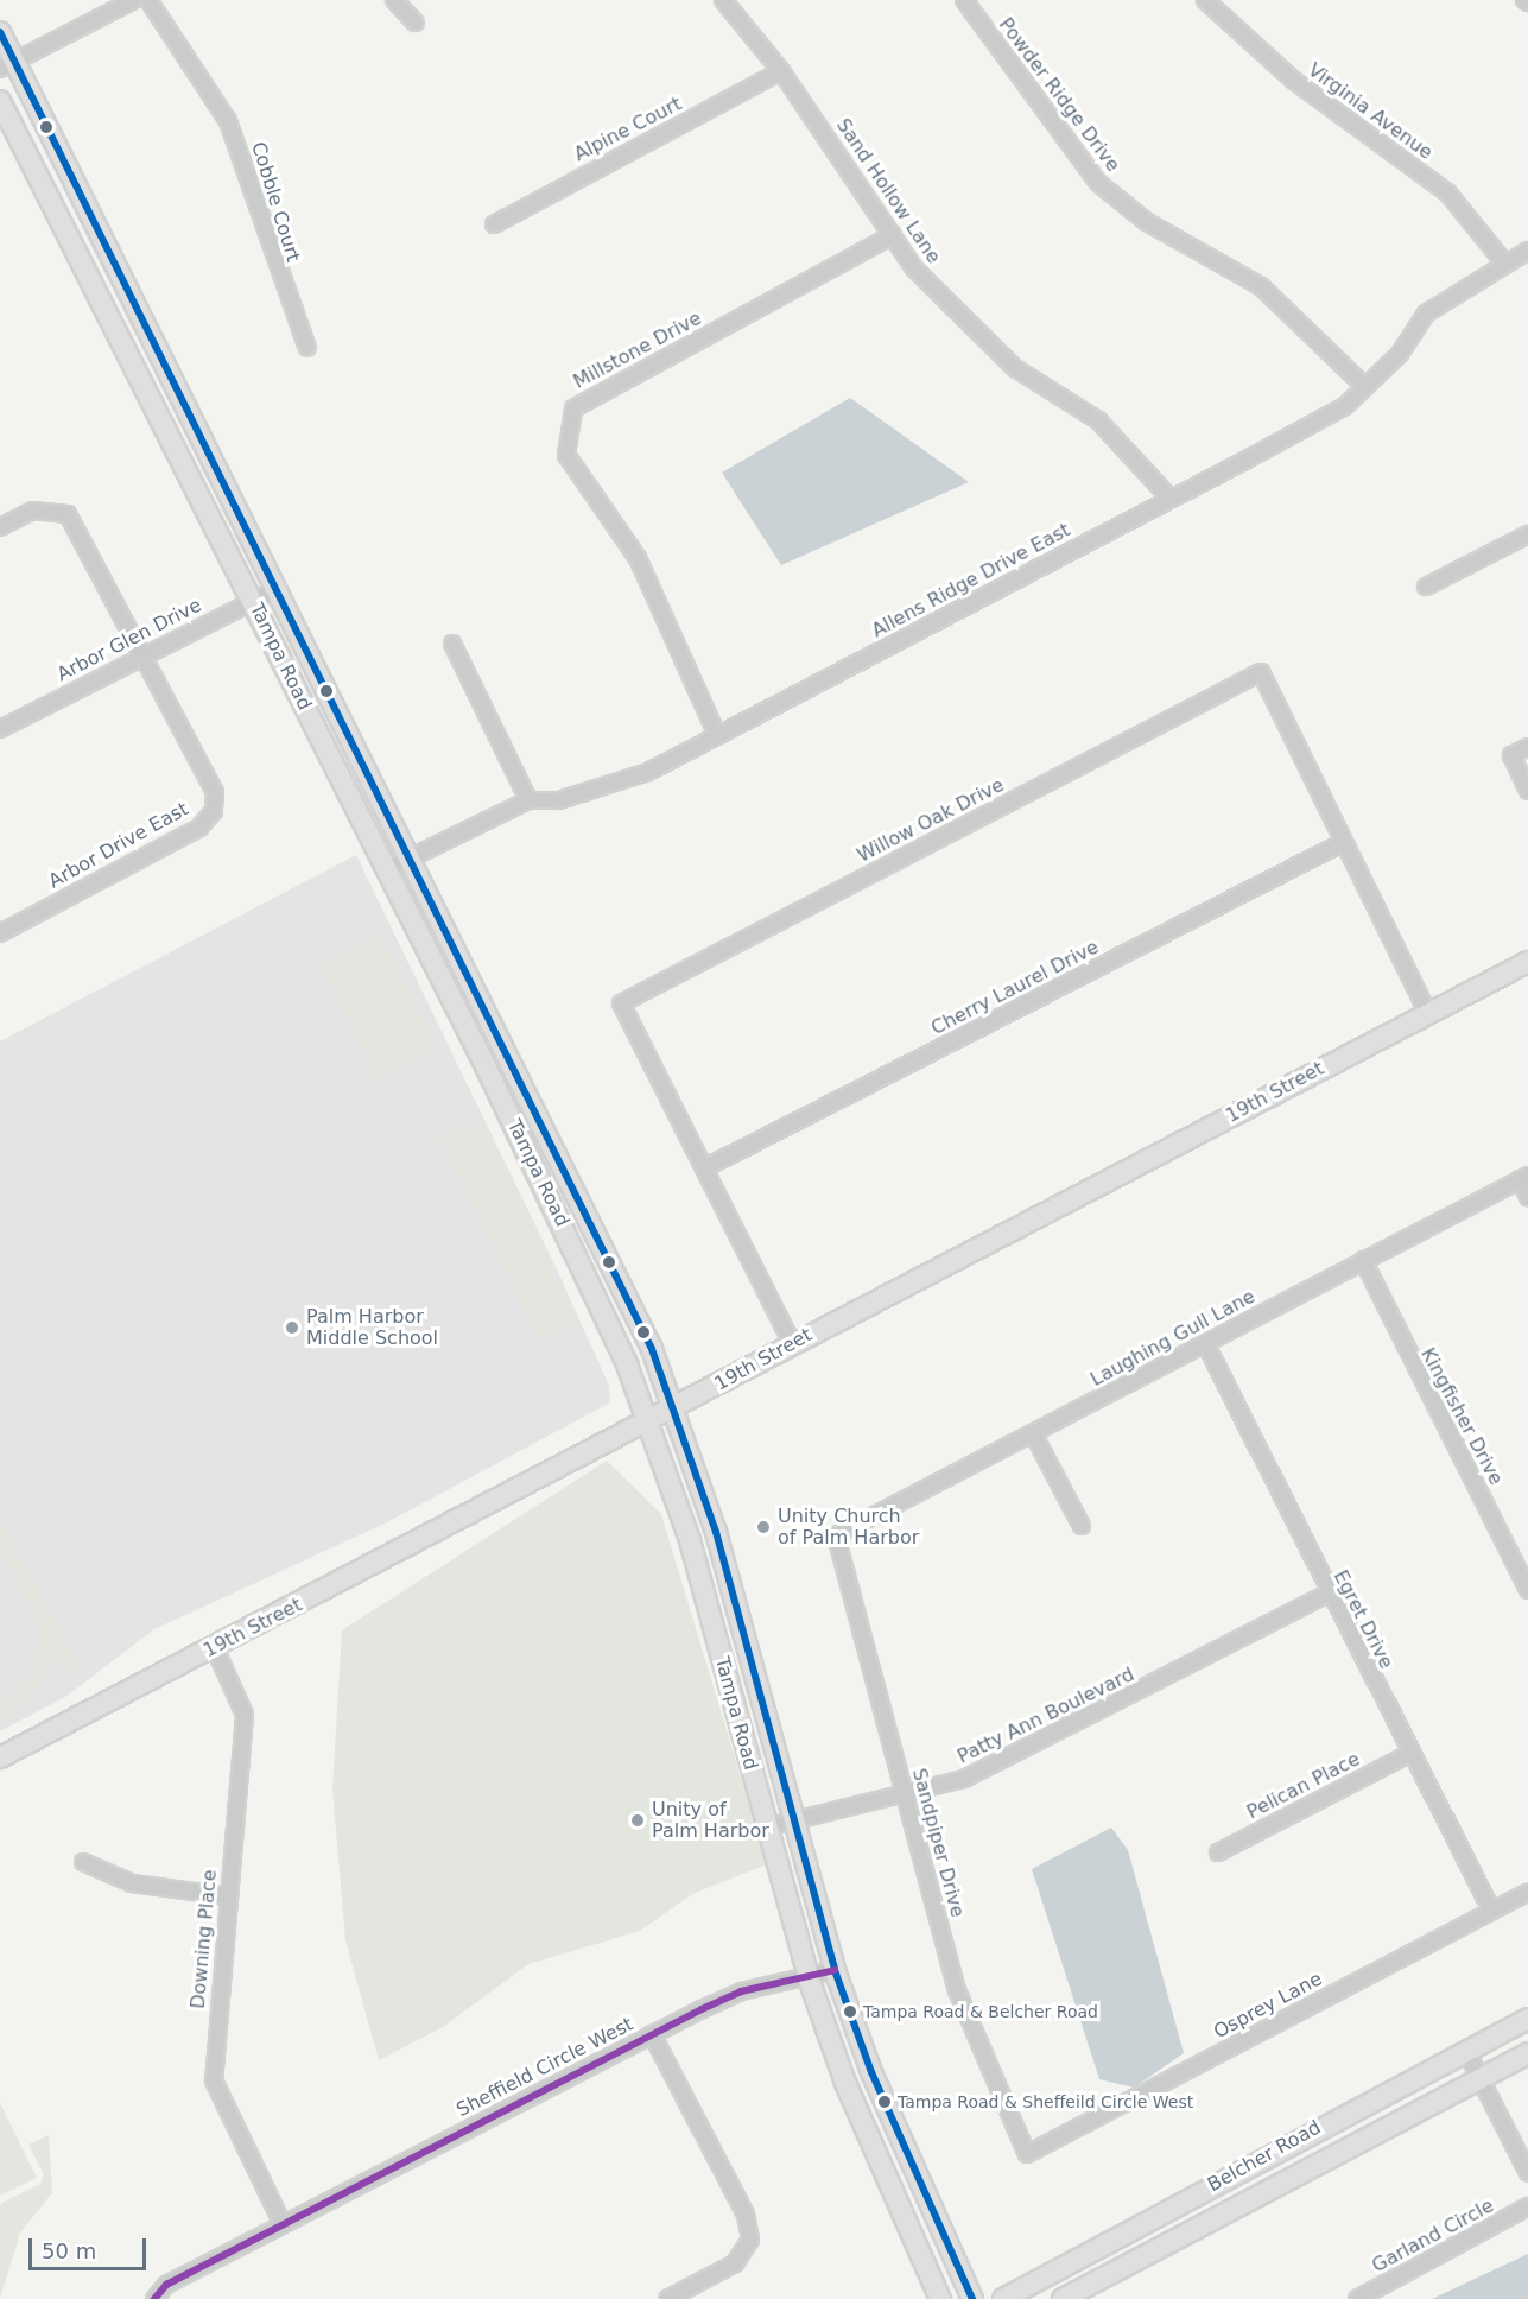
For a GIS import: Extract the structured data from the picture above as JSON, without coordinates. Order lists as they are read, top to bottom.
{
  "streets": {
    "main road": ["Tampa Road", "19th Street", "Belcher Road"],
    "street": [
      "Powder Ridge Drive",
      "Virginia Avenue",
      "Alpine Court",
      "Sand Hollow Lane",
      "Cobble Court",
      "Millstone Drive",
      "Allens Ridge Drive East",
      "Arbor Glen Drive",
      "Willow Oak Drive",
      "Arbor Drive East",
      "Cherry Laurel Drive",
      "Laughing Gull Lane",
      "Kingfisher Drive",
      "Egret Drive",
      "Patty Ann Boulevard",
      "Pelican Place",
      "Sandpiper Drive",
      "Downing Place",
      "Osprey Lane",
      "Sheffield Circle West",
      "Garland Circle"
    ]
  },
  "crossings": [
    ["Powder Ridge Drive", "Allens Ridge Drive East"],
    ["Virginia Avenue", "Allens Ridge Drive East"],
    ["Alpine Court", "Sand Hollow Lane"],
    ["Sand Hollow Lane", "Millstone Drive"],
    ["Sand Hollow Lane", "Allens Ridge Drive East"],
    ["Millstone Drive", "Allens Ridge Drive East"],
    ["Allens Ridge Drive East", "Tampa Road"],
    ["Arbor Glen Drive", "Tampa Road"],
    ["Arbor Glen Drive", "Arbor Drive East"],
    ["Tampa Road", "19th Street"],
    ["Tampa Road", "Patty Ann Boulevard"],
    ["Tampa Road", "Sheffield Circle West"],
    ["Willow Oak Drive", "Cherry Laurel Drive"],
    ["Willow Oak Drive", "19th Street"],
    ["19th Street", "Downing Place"],
    ["Laughing Gull Lane", "Kingfisher Drive"],
    ["Laughing Gull Lane", "Egret Drive"],
    ["Laughing Gull Lane", "Sandpiper Drive"],
    ["Egret Drive", "Patty Ann Boulevard"],
    ["Egret Drive", "Pelican Place"],
    ["Egret Drive", "Osprey Lane"],
    ["Patty Ann Boulevard", "Sandpiper Drive"],
    ["Sandpiper Drive", "Osprey Lane"],
    ["Downing Place", "Sheffield Circle West"]
  ],
  "places": [
    "Palm Harbor Middle School",
    "Unity Church of Palm Harbor",
    "Unity of Palm Harbor",
    "Tampa Road & Belcher Road",
    "Tampa Road & Sheffeild Circle West"
  ],
  "scale_bar": "50 m"
}
